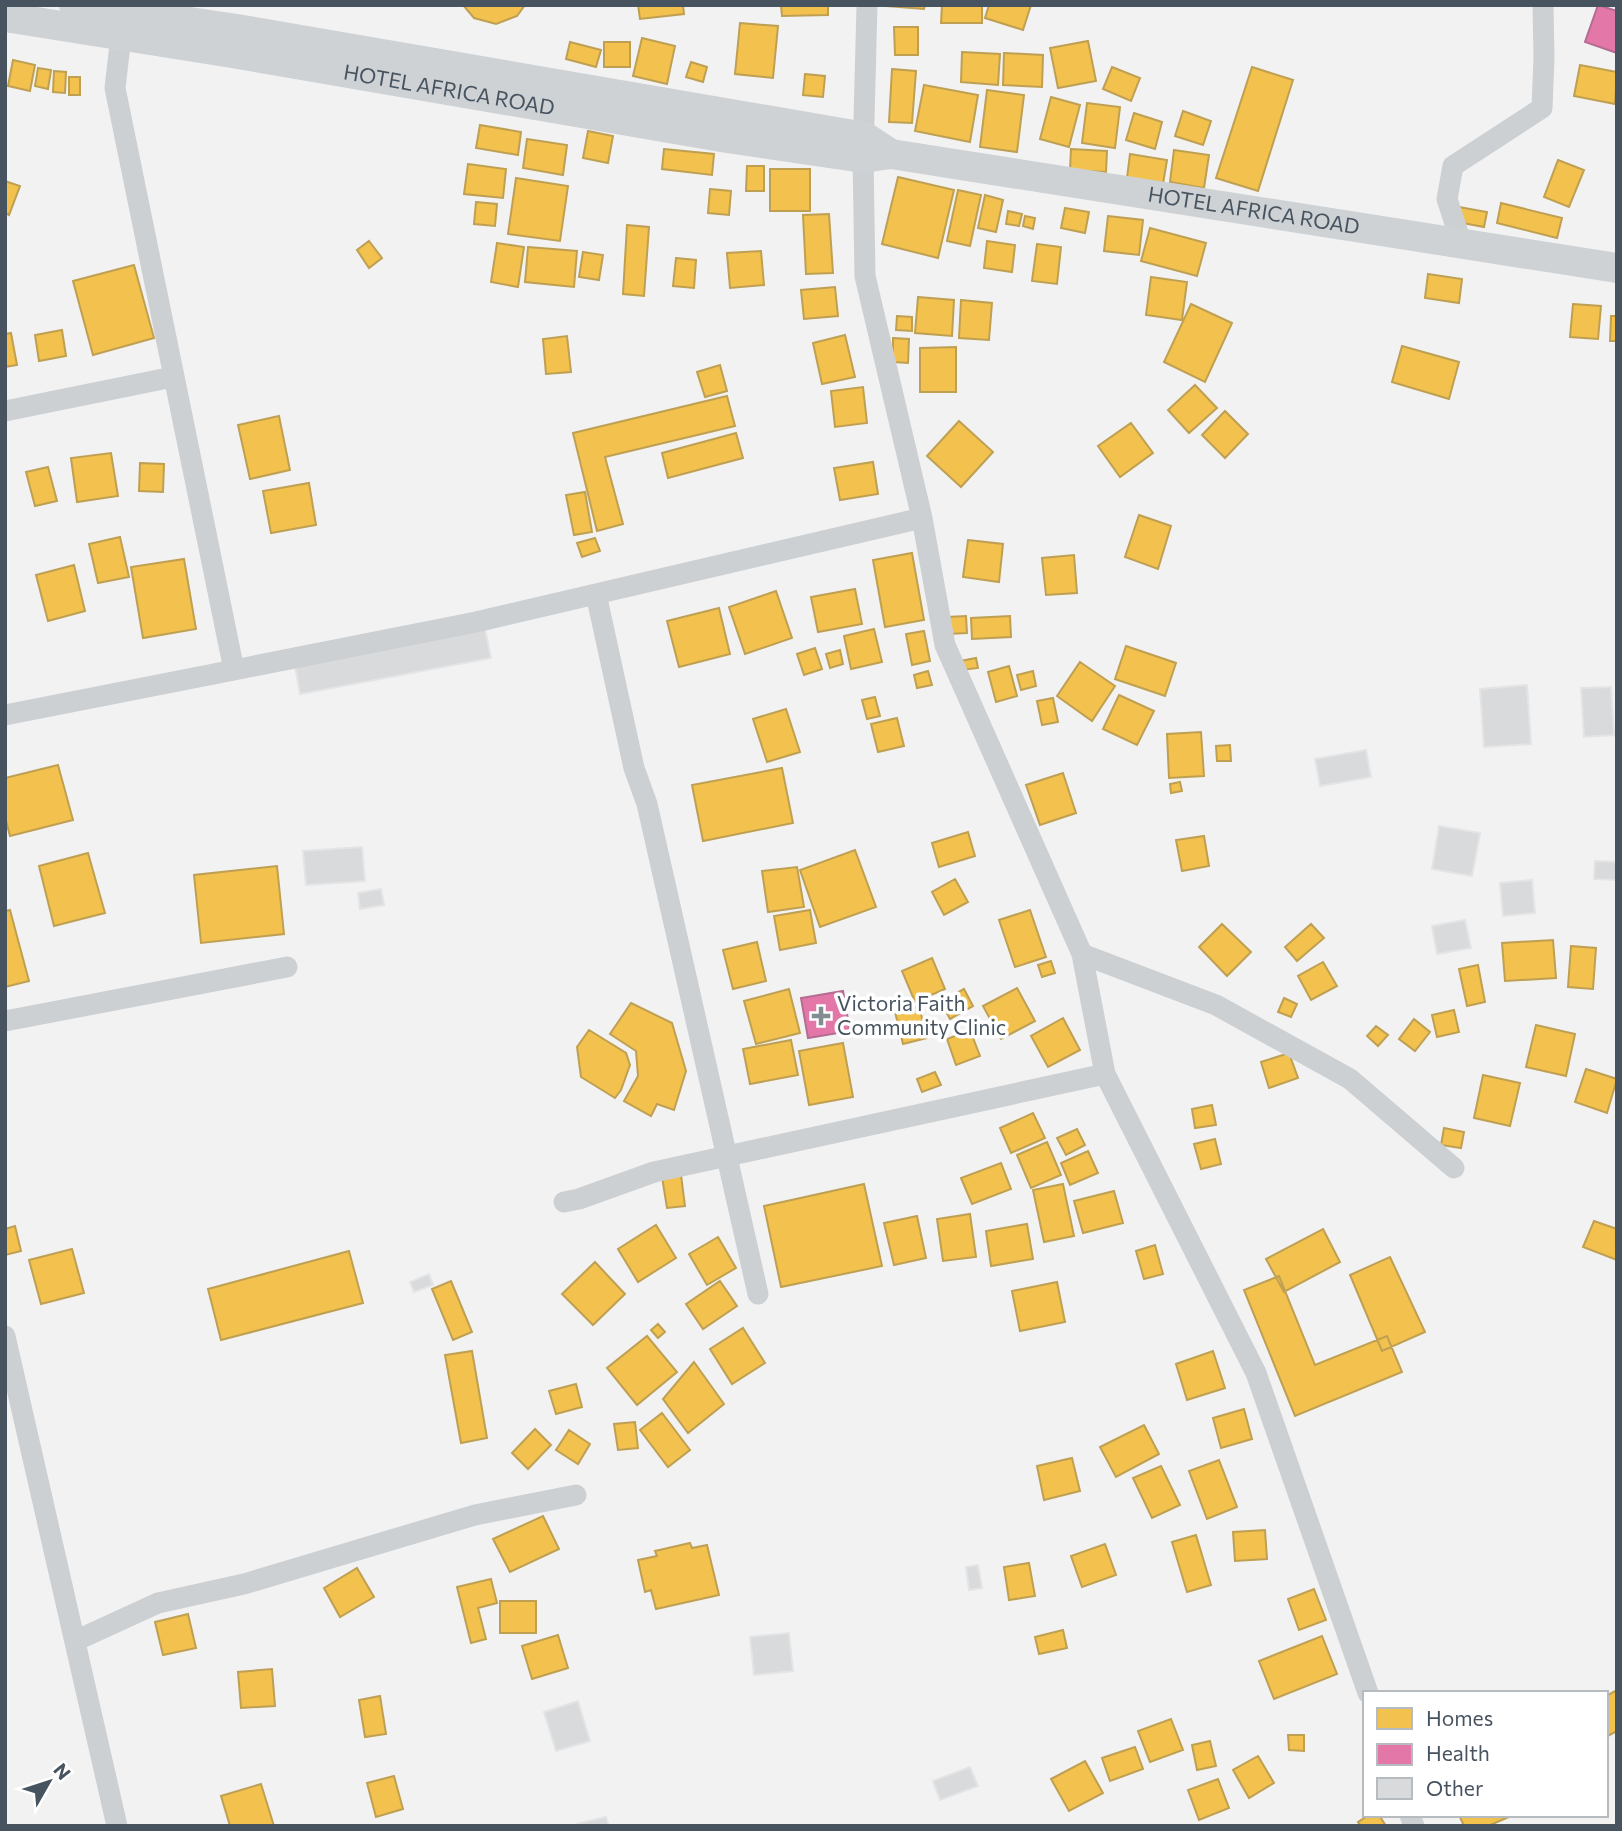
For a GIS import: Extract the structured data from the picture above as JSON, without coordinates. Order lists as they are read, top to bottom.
{
  "streets": {
    "street": ["HOTEL AFRICA ROAD"]
  },
  "places": {
    "health": ["Victoria Faith Community Clinic"]
  },
  "legend": ["Homes", "Health", "Other"],
  "north": "top right"
}
